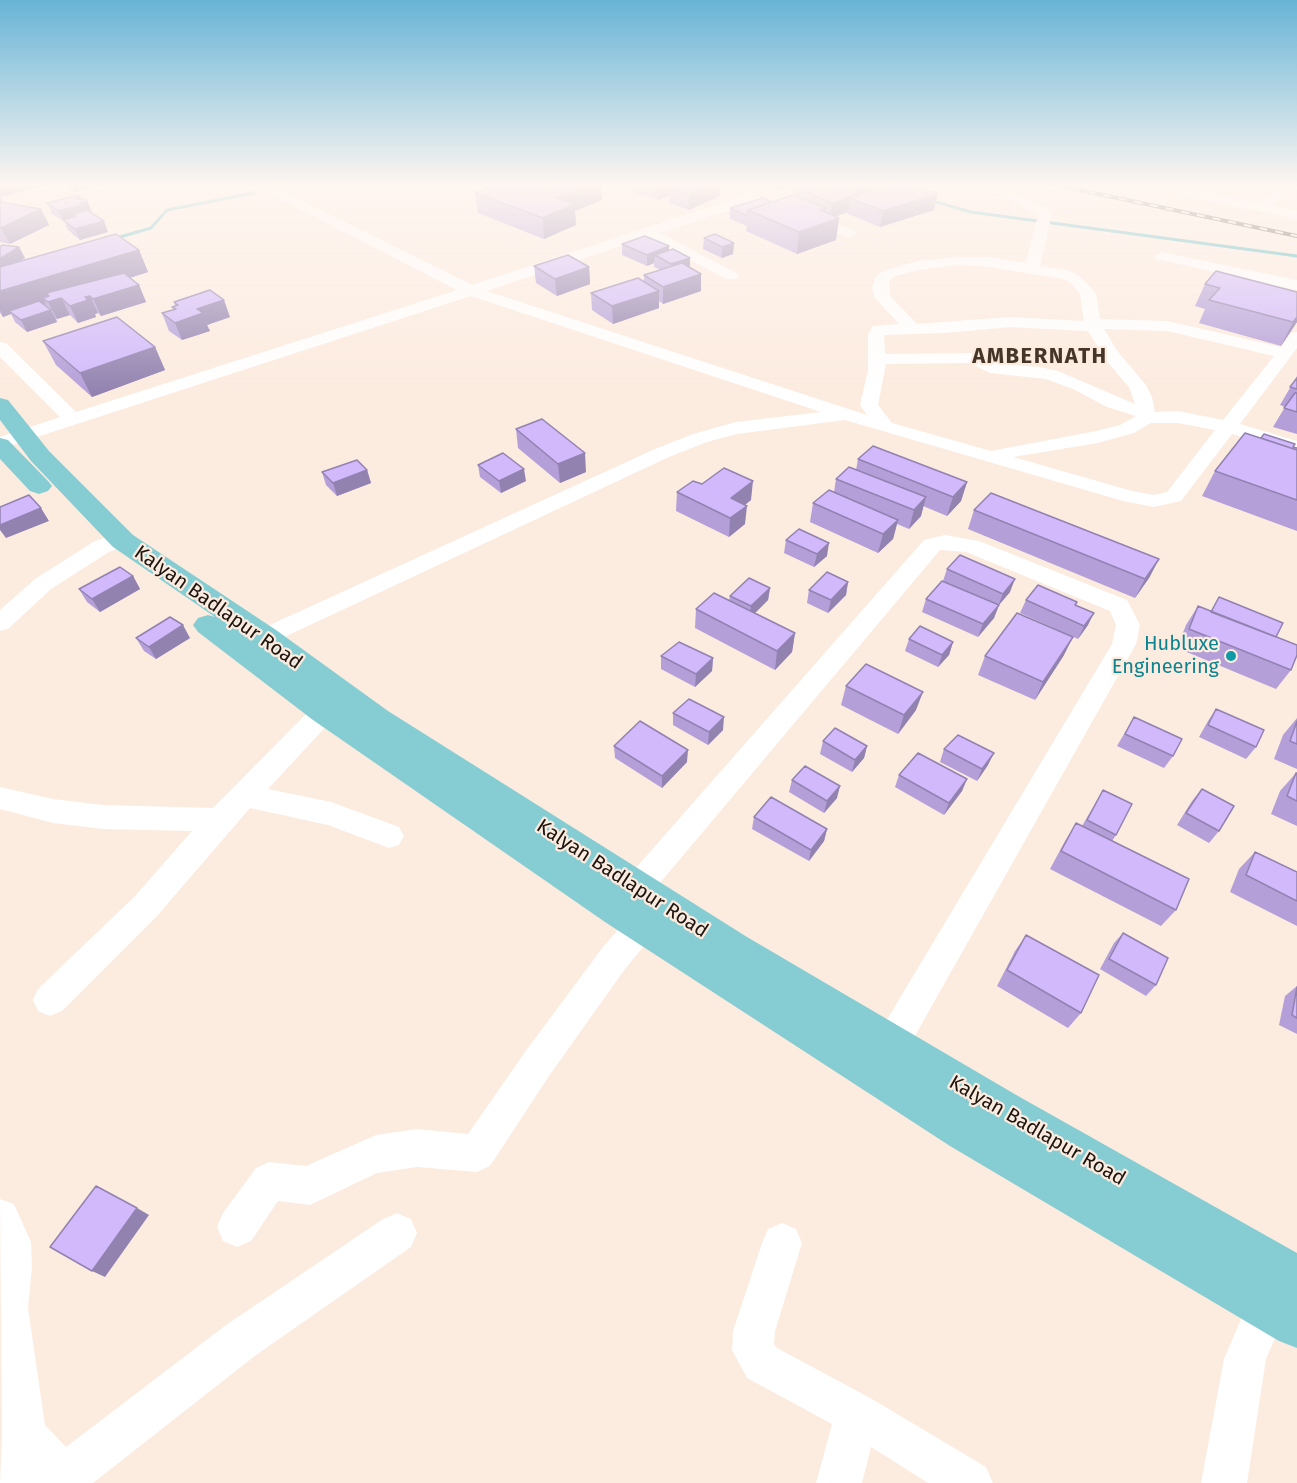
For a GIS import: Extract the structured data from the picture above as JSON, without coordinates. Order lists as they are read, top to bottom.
{
  "streets": {
    "main road": ["Kalyan Badlapur Road"]
  },
  "districts": ["AMBERNATH"],
  "places": ["Hubluxe Engineering"]
}
